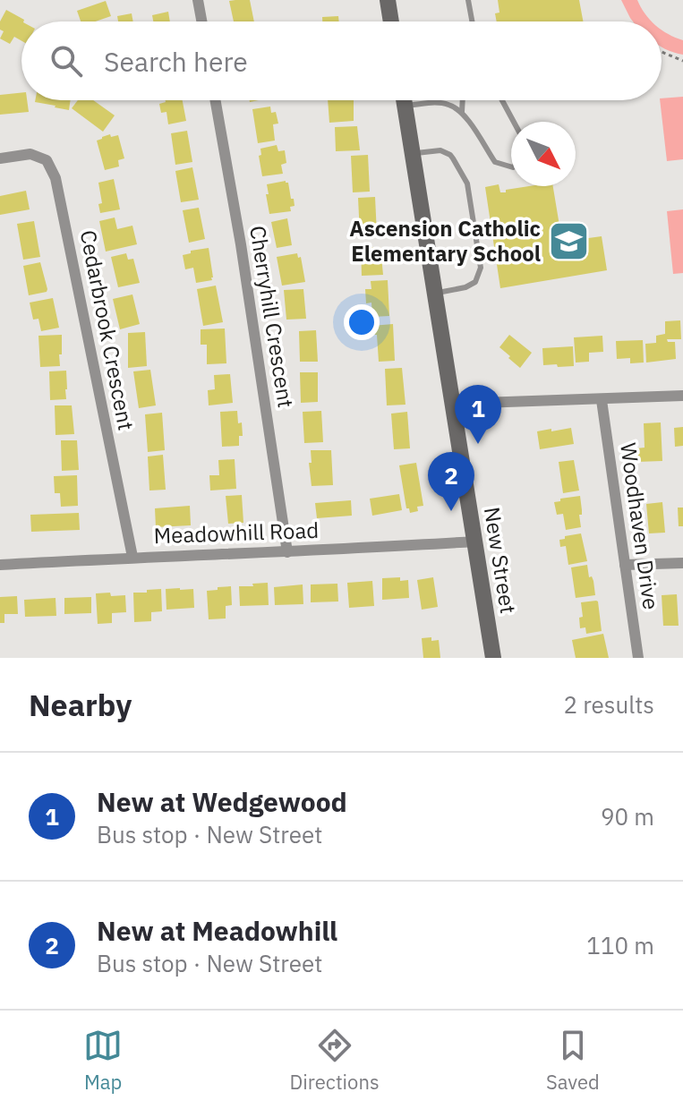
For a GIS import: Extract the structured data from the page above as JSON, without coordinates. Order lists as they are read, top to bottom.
{
  "streets": {
    "main road": ["New Street"],
    "street": [
      "Cherryhill Crescent",
      "Cedarbrook Crescent",
      "Woodhaven Drive",
      "Meadowhill Road"
    ]
  },
  "crossings": [
    ["Cherryhill Crescent", "Meadowhill Road"],
    ["Cedarbrook Crescent", "Meadowhill Road"],
    ["Meadowhill Road", "New Street"]
  ],
  "places": {
    "school or university": ["Ascension Catholic Elementary School"]
  },
  "north": "bottom right",
  "page": {
    "search": "Search here",
    "pins": ["1", "2"],
    "heading": ["Nearby", "2 results"],
    "list": [
      {
        "mark": "1",
        "name": "New at Wedgewood",
        "note": "Bus stop · New Street",
        "value": "90 m"
      },
      {
        "mark": "2",
        "name": "New at Meadowhill",
        "note": "Bus stop · New Street",
        "value": "110 m"
      }
    ],
    "nav": ["Map", "Directions", "Saved"]
  }
}
